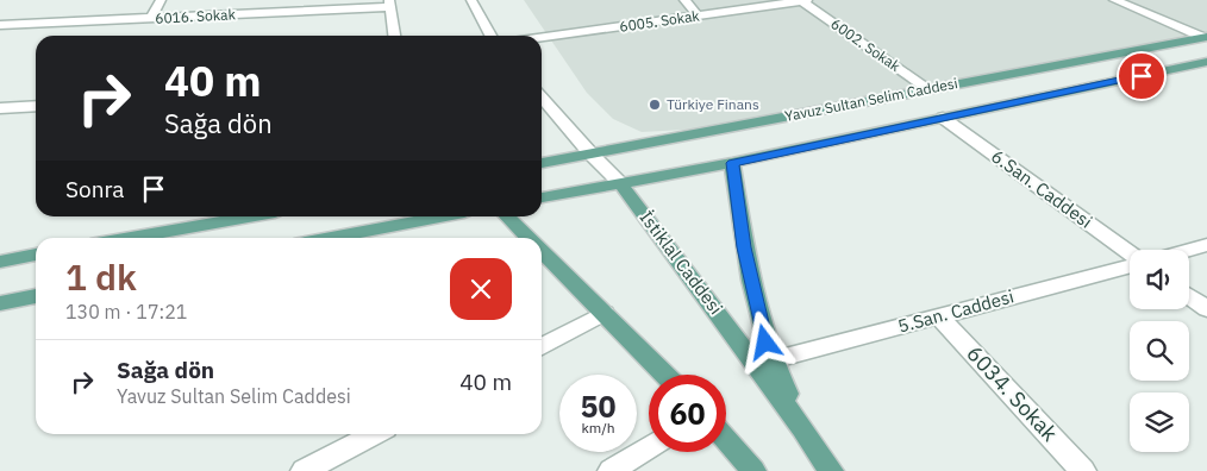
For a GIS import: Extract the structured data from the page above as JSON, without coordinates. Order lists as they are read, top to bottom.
{
  "streets": {
    "main road": ["Yavuz Sultan Selim Caddesi", "İstiklal Caddesi"],
    "street": [
      "6016. Sokak",
      "6005. Sokak",
      "6002. Sokak",
      "6.San. Caddesi",
      "5.San. Caddesi",
      "6034. Sokak"
    ]
  },
  "crossings": [
    ["6005. Sokak", "6002. Sokak"],
    ["6002. Sokak", "Yavuz Sultan Selim Caddesi"],
    ["Yavuz Sultan Selim Caddesi", "6.San. Caddesi"],
    ["Yavuz Sultan Selim Caddesi", "İstiklal Caddesi"],
    ["İstiklal Caddesi", "5.San. Caddesi"],
    ["5.San. Caddesi", "6034. Sokak"]
  ],
  "places": ["Türkiye Finans"],
  "page": {
    "turn": ["40 m", "Sağa dön"],
    "then": "Sonra",
    "heading": ["1 dk", "130 m · 17:21"],
    "list": [
      {
        "name": "Sağa dön",
        "note": "Yavuz Sultan Selim Caddesi",
        "value": "40 m"
      }
    ],
    "speed": "50 km/h",
    "limit": "60"
  }
}
